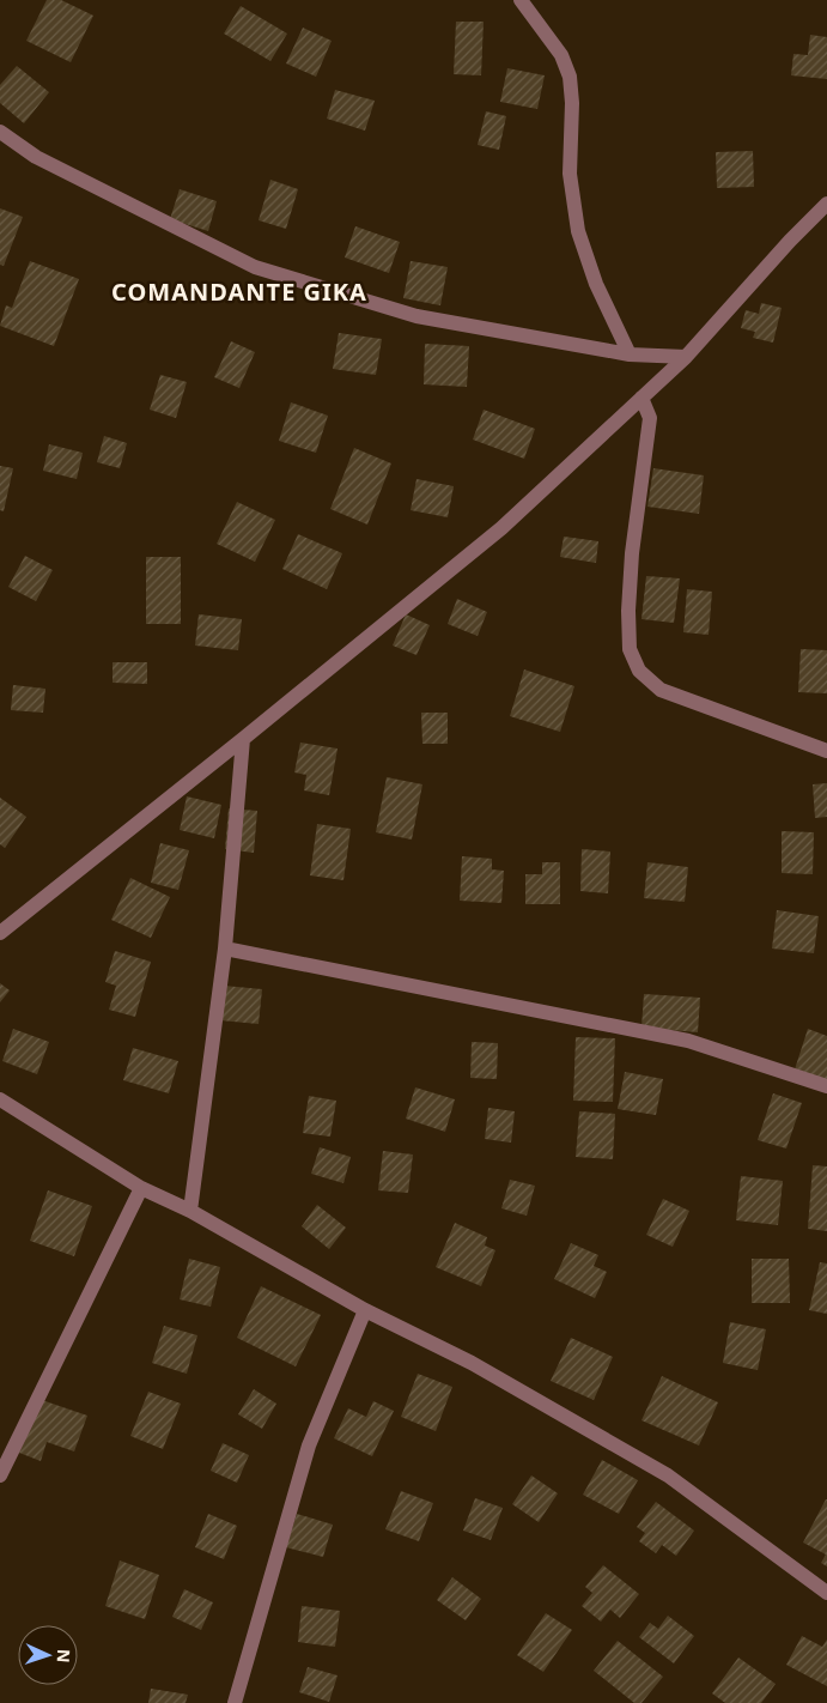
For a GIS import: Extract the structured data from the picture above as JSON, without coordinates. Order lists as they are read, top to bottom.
{
  "districts": ["COMANDANTE GIKA"],
  "north": "right"
}
